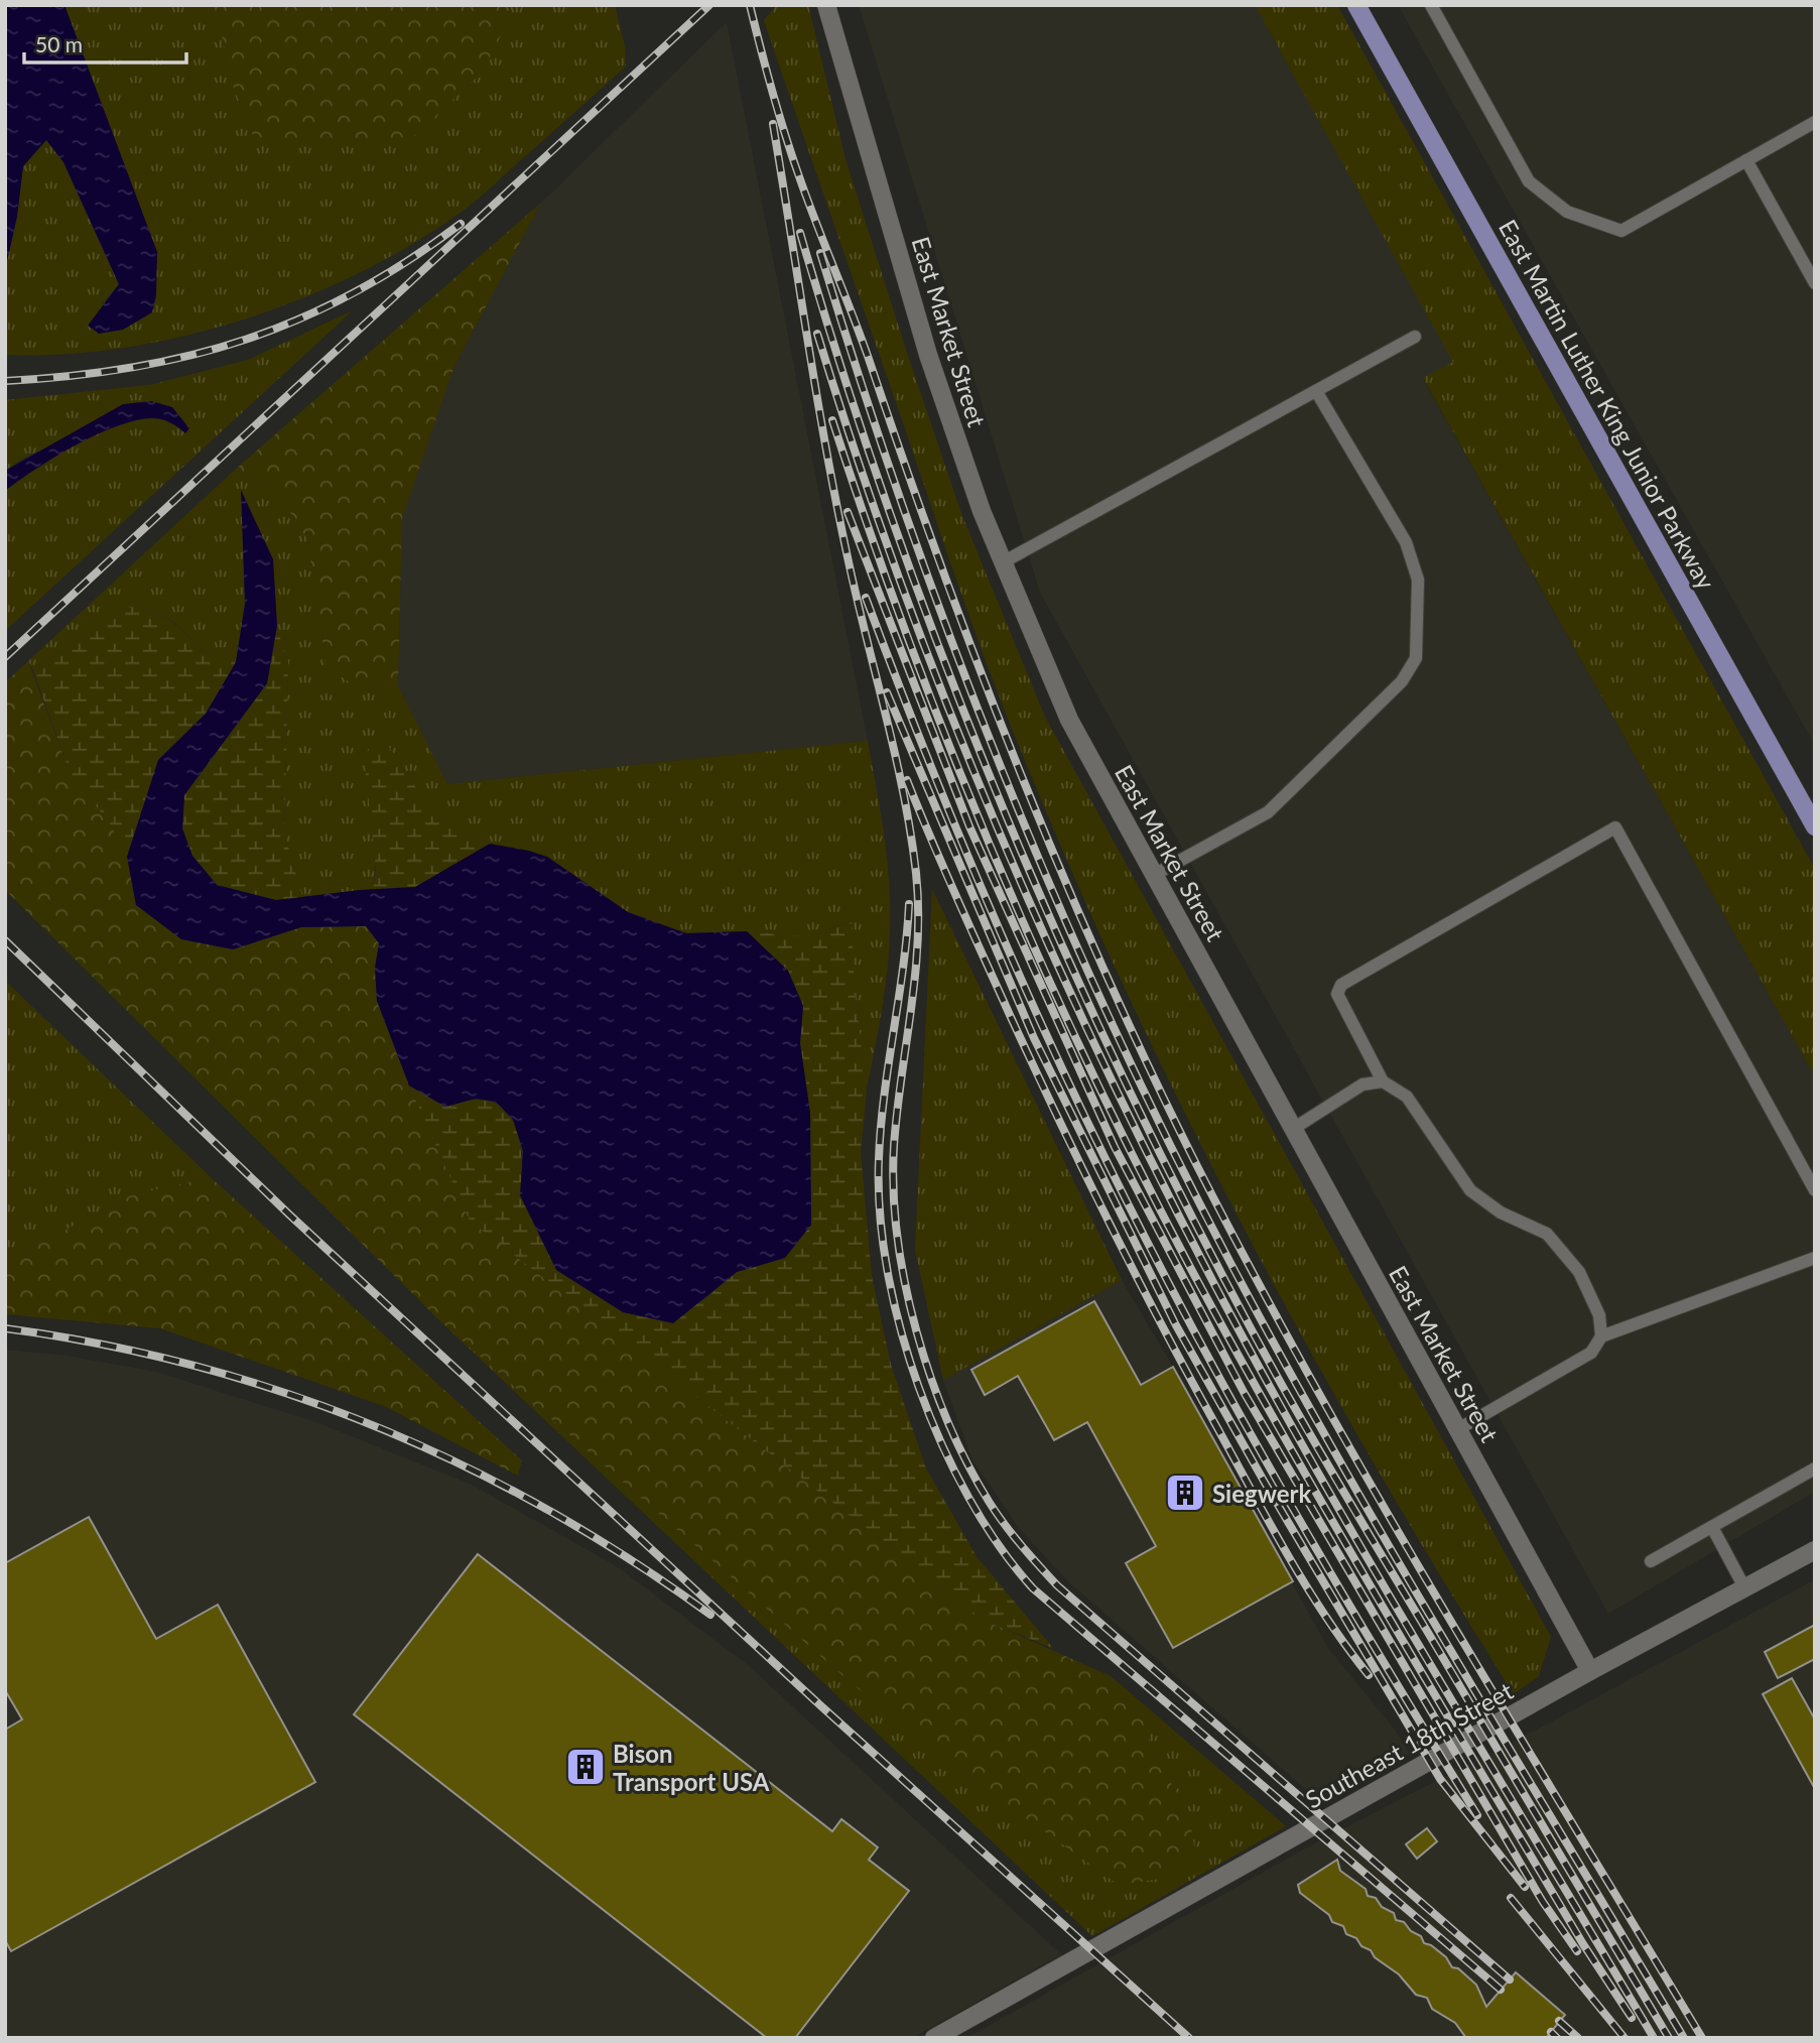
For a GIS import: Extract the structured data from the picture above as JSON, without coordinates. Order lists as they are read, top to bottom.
{
  "streets": {
    "main road": ["East Martin Luther King Junior Parkway"],
    "street": ["East Market Street", "Southeast 18th Street"]
  },
  "crossings": [
    ["East Market Street", "Southeast 18th Street"]
  ],
  "places": {
    "building": ["Siegwerk", "Bison Transport USA"]
  },
  "scale_bar": "50 m"
}
